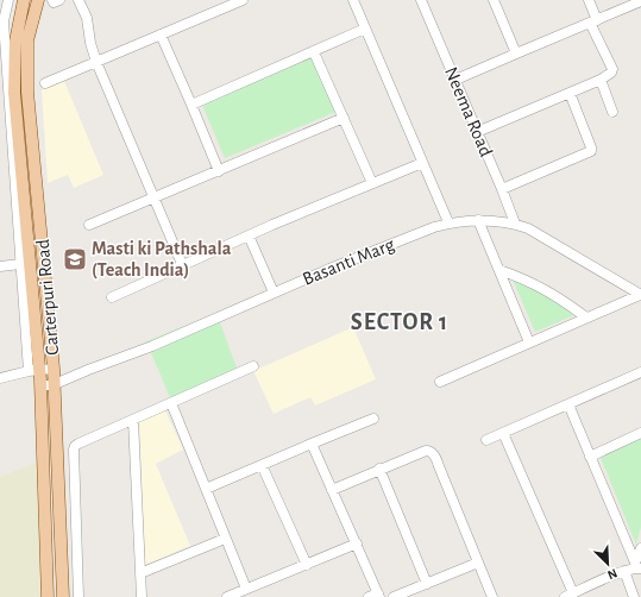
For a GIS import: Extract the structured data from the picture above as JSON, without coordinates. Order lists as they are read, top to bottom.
{
  "streets": {
    "main road": ["Carterpuri Road"],
    "street": ["Neema Road", "Basanti Marg"]
  },
  "crossings": [
    ["Neema Road", "Basanti Marg"],
    ["Basanti Marg", "Carterpuri Road"]
  ],
  "districts": ["SECTOR 1"],
  "places": {
    "school or university": ["Masti ki Pathshala (Teach India)"]
  },
  "north": "bottom right"
}
